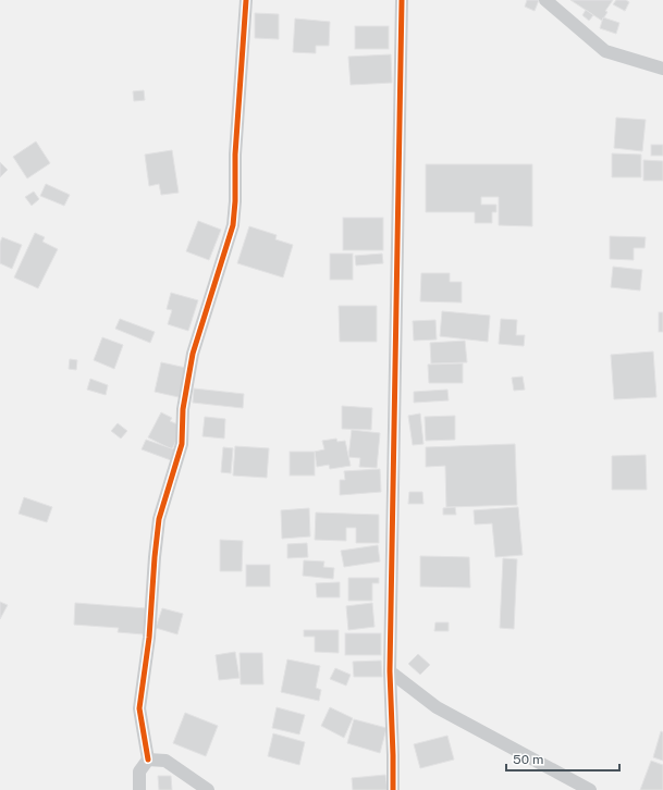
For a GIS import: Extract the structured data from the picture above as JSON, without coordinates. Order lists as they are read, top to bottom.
{
  "scale_bar": "50 m"
}
